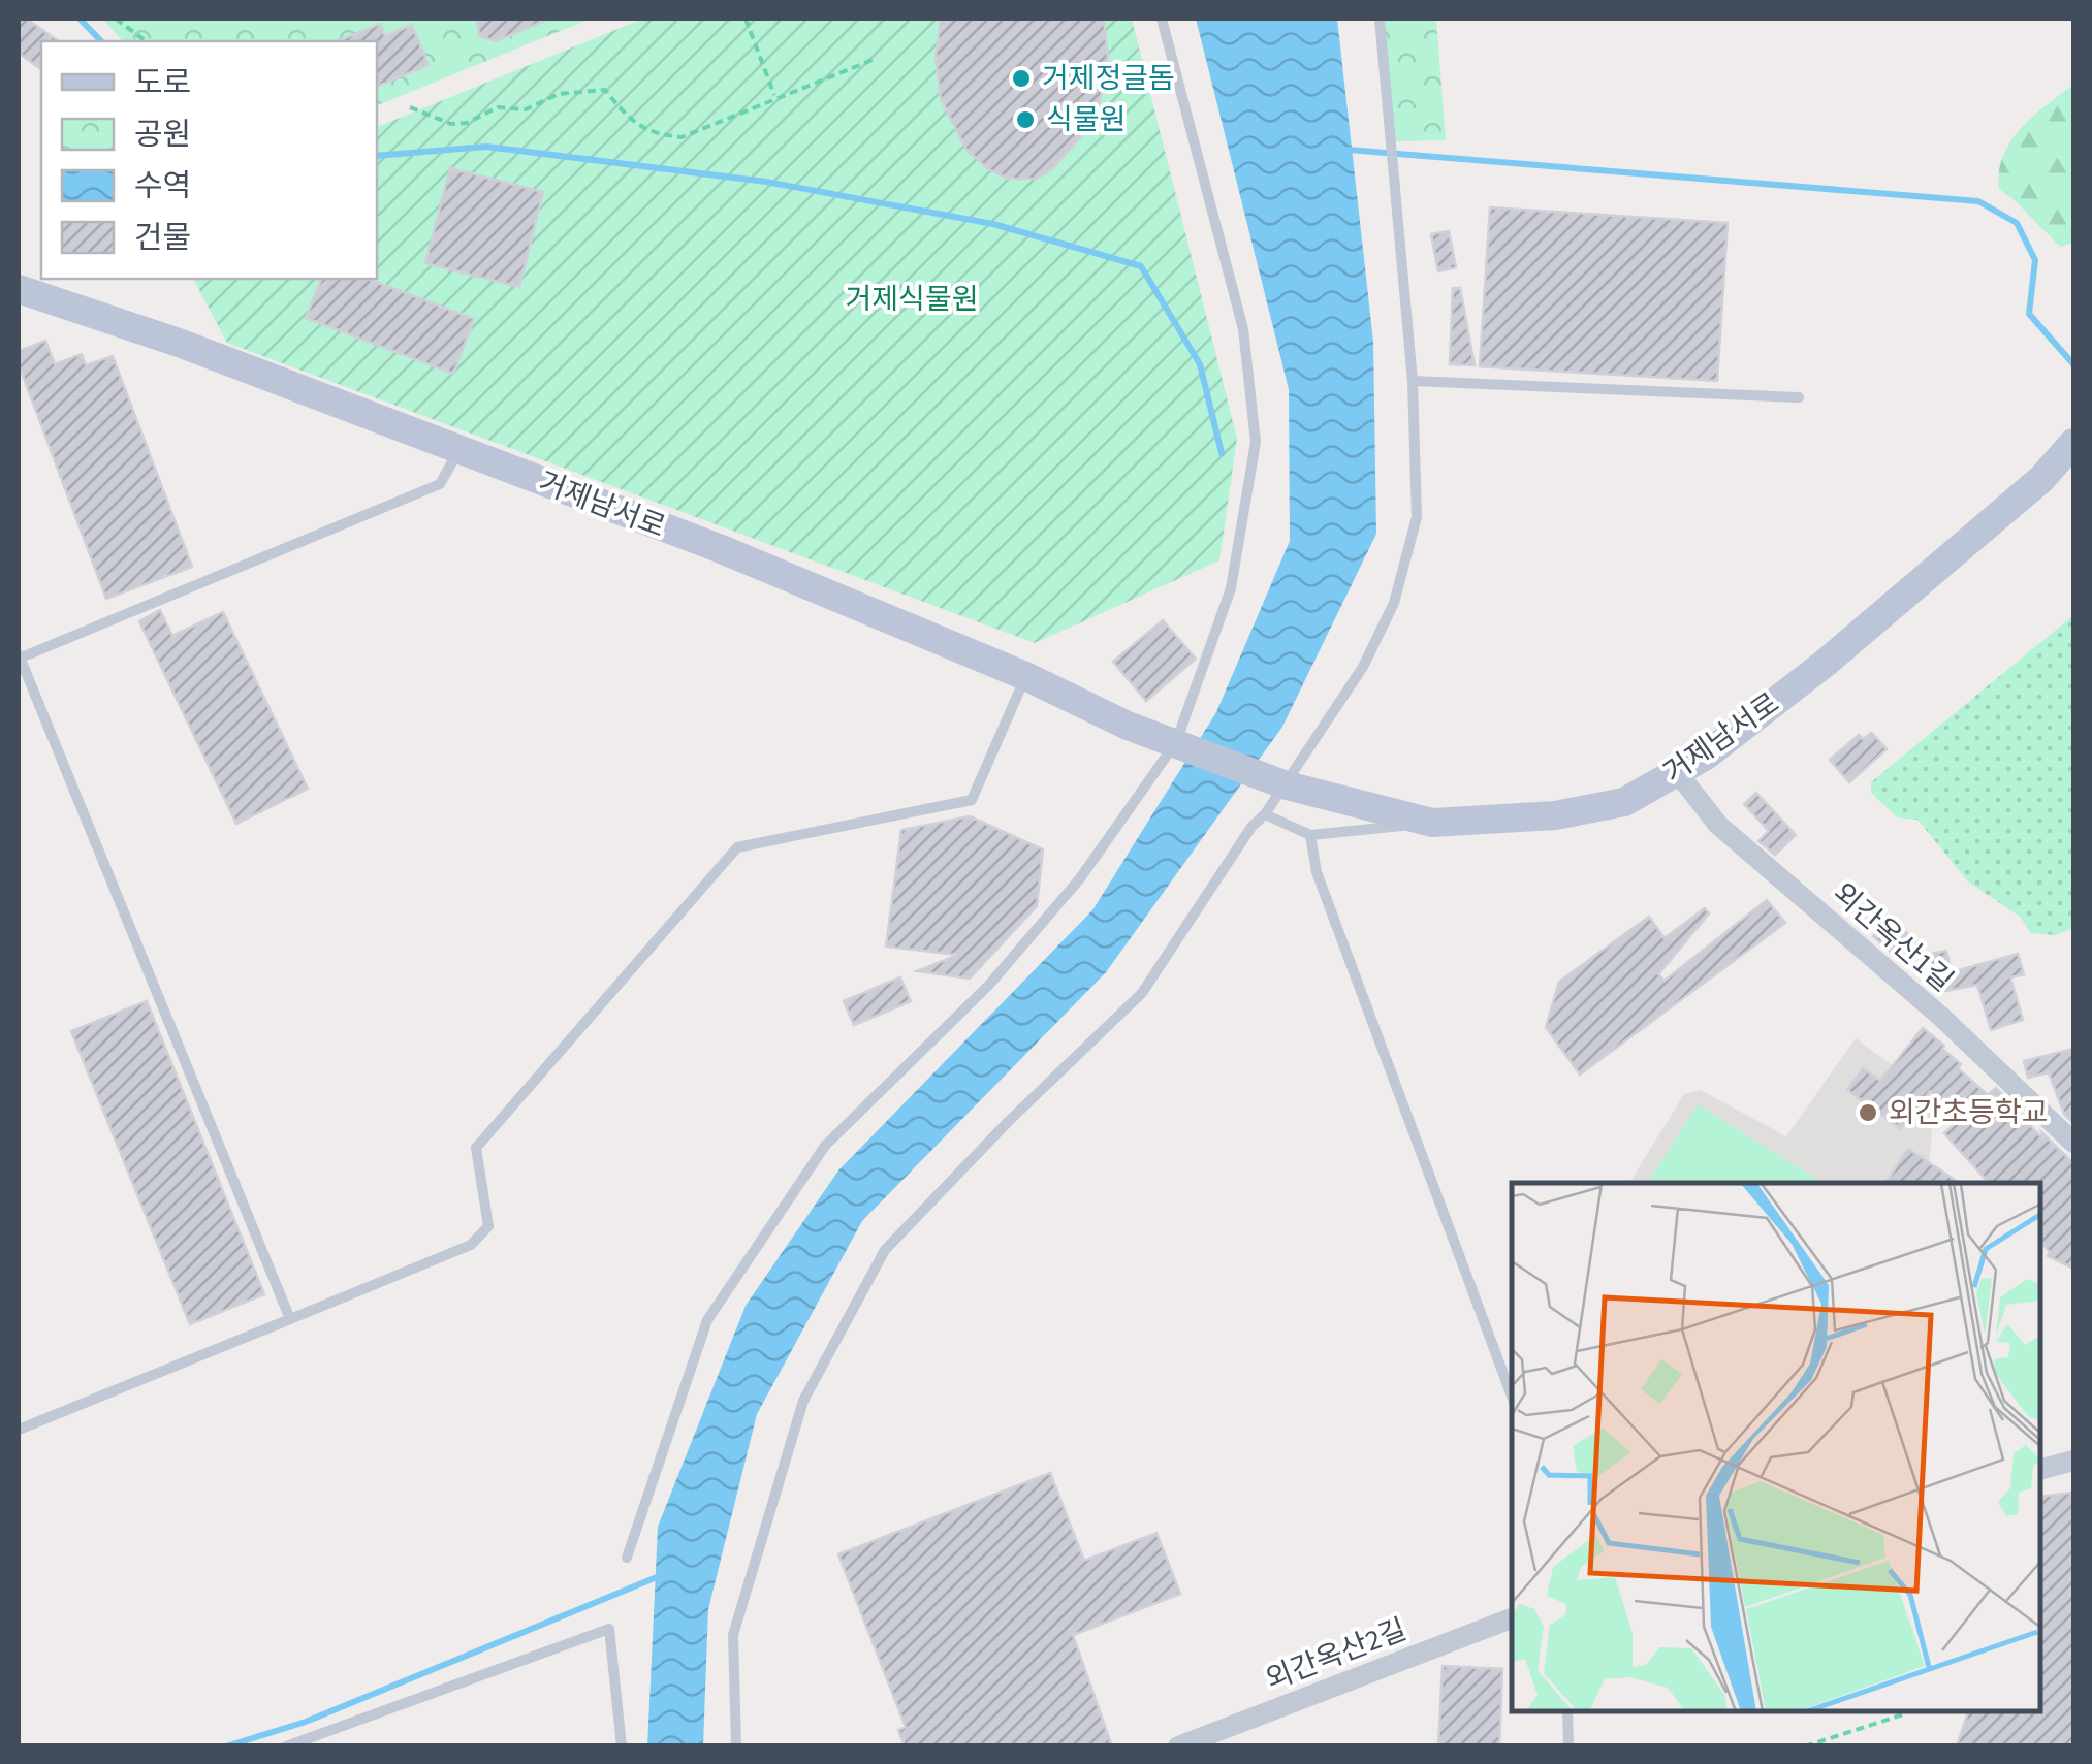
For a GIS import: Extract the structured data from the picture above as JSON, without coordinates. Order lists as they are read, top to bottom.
{
  "streets": {
    "main road": ["거제남서로"],
    "street": ["외간옥산1길", "외간옥산2길"]
  },
  "crossings": [
    ["거제남서로", "외간옥산1길"]
  ],
  "parks": ["거제식물원"],
  "places": ["거제정글돔", "식물원", "외간초등학교"],
  "legend": [
    "도로",
    "공원",
    "수역",
    "건물"
  ]
}
